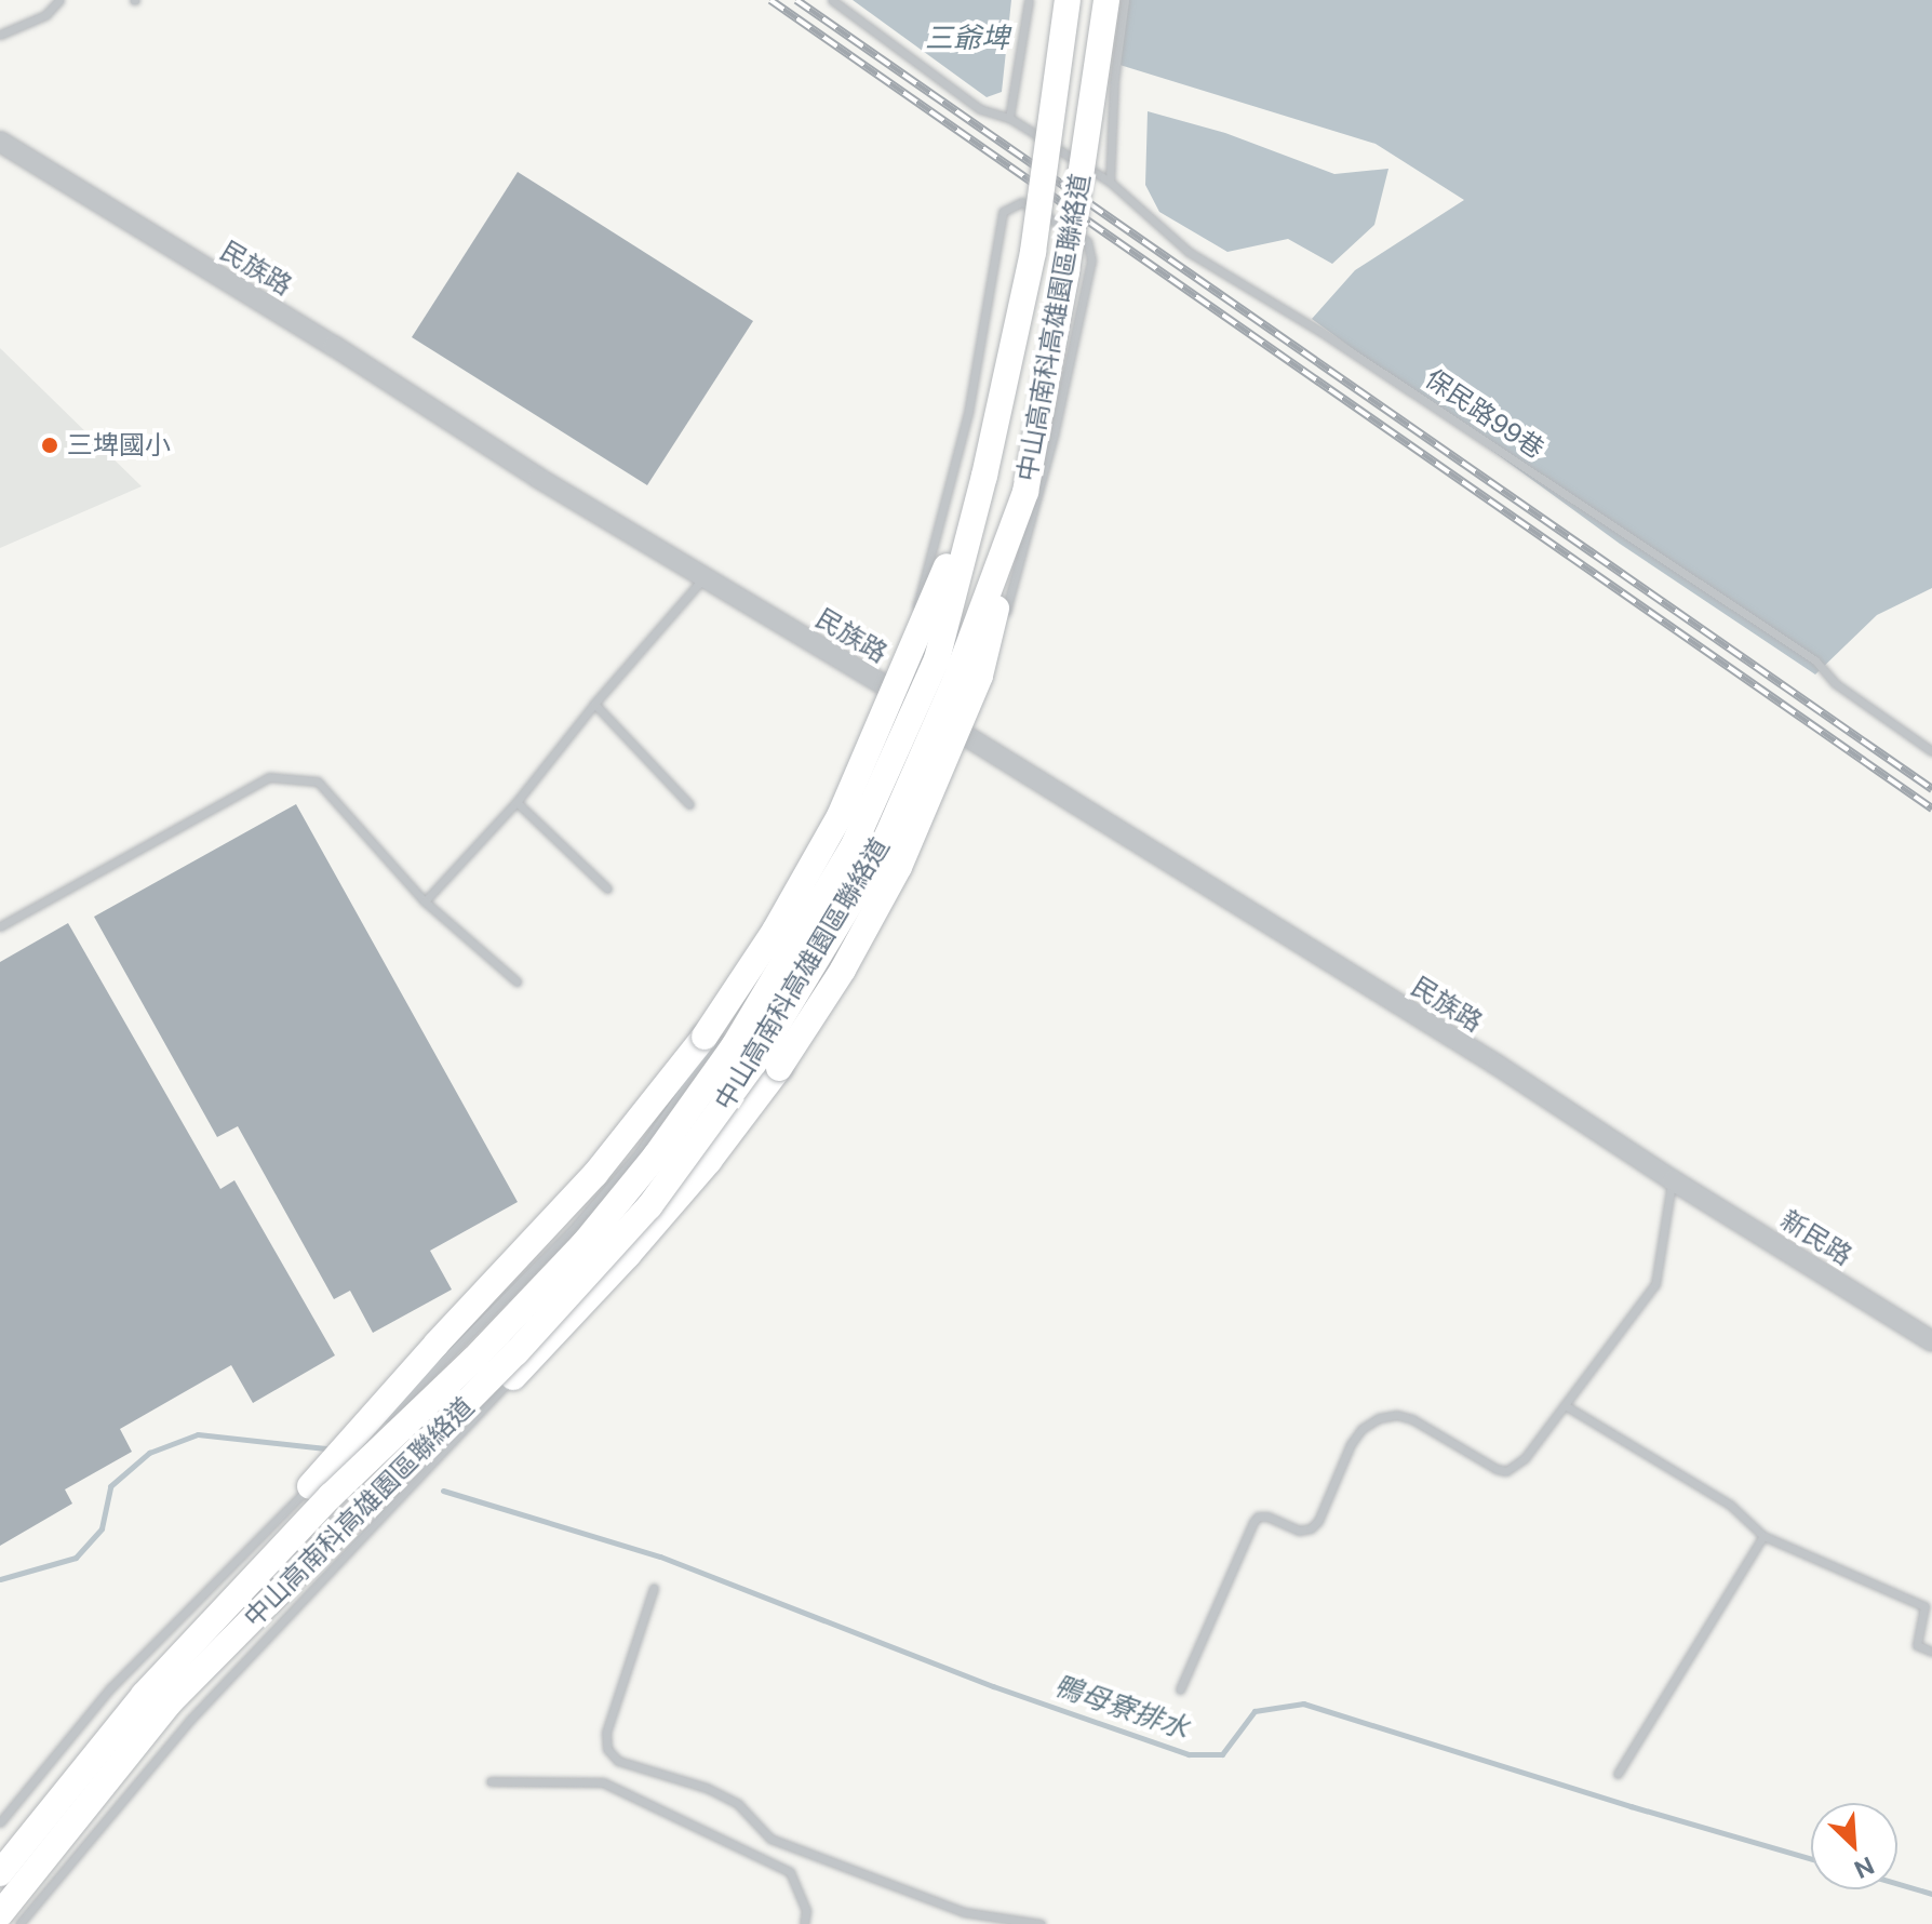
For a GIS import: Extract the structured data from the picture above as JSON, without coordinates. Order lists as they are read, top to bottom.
{
  "streets": {
    "highway": ["中山高南科高雄園區聯絡道"],
    "street": ["民族路", "新民路"],
    "lane": ["保民路99巷"]
  },
  "crossings": [
    ["民族路", "新民路"]
  ],
  "water": ["三爺埤", "鴨母寮排水"],
  "places": ["三埤國小"],
  "north": "bottom right"
}
